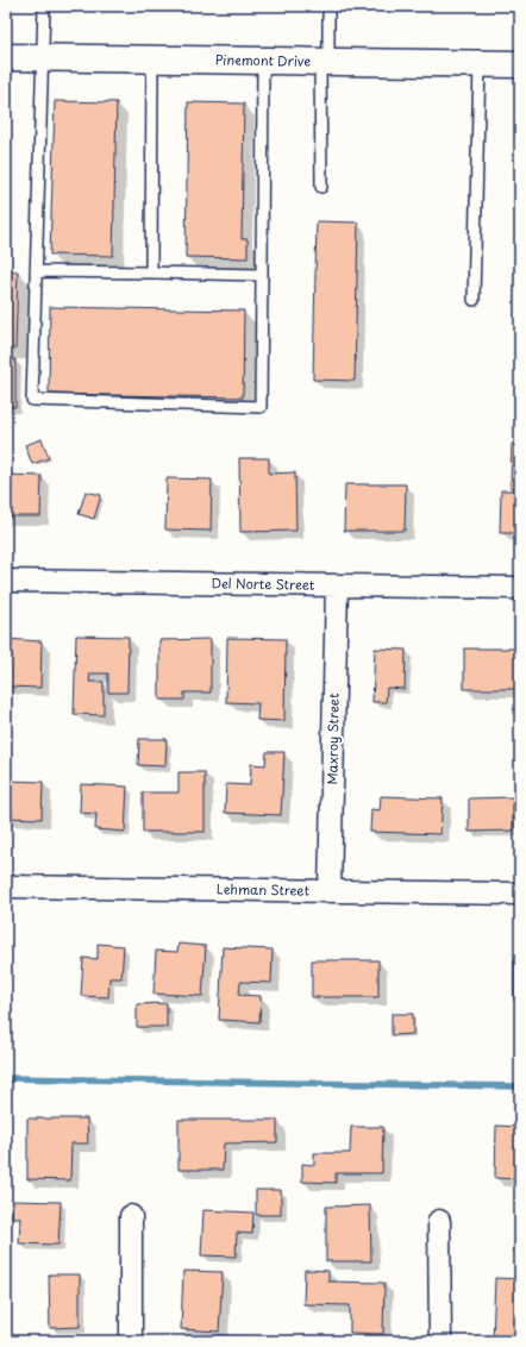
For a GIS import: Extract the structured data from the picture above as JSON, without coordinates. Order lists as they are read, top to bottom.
{
  "streets": {
    "main road": ["Pinemont Drive"],
    "street": ["Del Norte Street", "Maxroy Street", "Lehman Street"]
  },
  "crossings": [
    ["Del Norte Street", "Maxroy Street"],
    ["Maxroy Street", "Lehman Street"]
  ]
}
